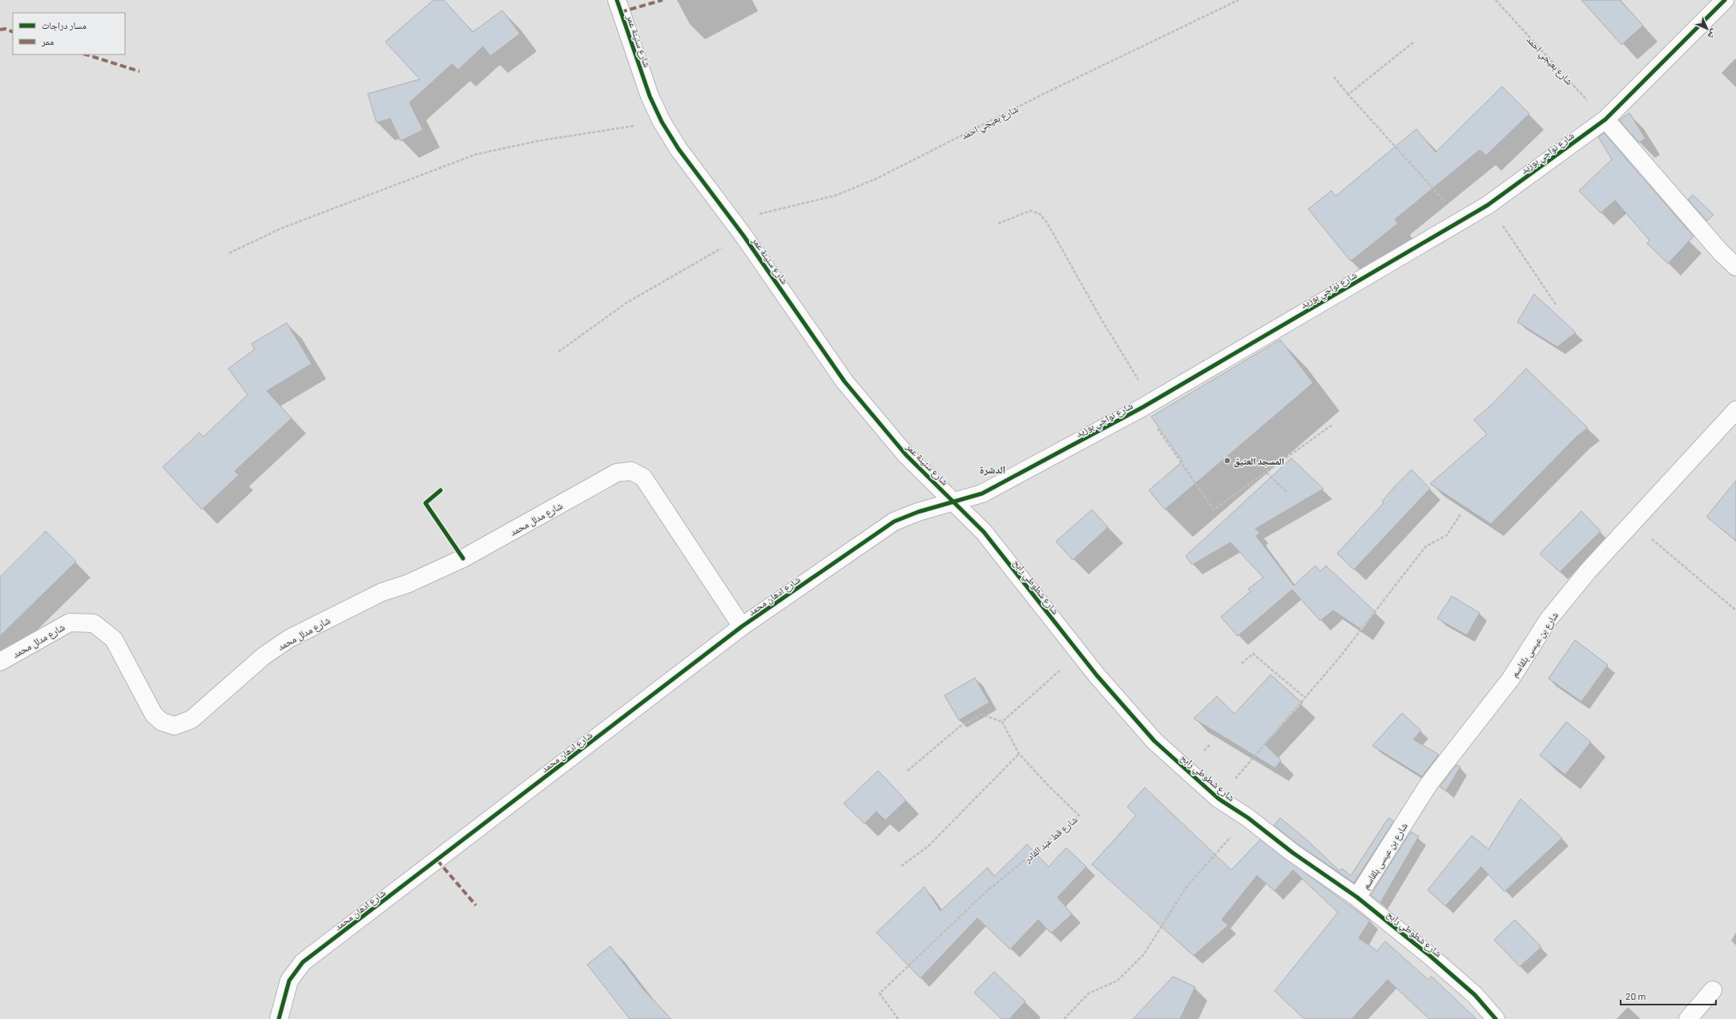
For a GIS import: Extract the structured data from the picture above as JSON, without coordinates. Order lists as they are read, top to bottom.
{
  "streets": {
    "street": [
      "شارع سنينة عمر",
      "شارع نواجي بوزيد",
      "شارع مدلل محمد",
      "شارع شطوطي رابح",
      "شارع ادهان محمد",
      "شارع بن عيسى بلقاسم"
    ],
    "path": ["شارع بعيجي احمد", "شارع قط عبد القادر"]
  },
  "crossings": [
    ["شارع سنينة عمر", "شارع بعيجي احمد"],
    ["شارع سنينة عمر", "شارع نواجي بوزيد"],
    ["شارع سنينة عمر", "شارع شطوطي رابح"],
    ["شارع بعيجي احمد", "شارع نواجي بوزيد"],
    ["شارع نواجي بوزيد", "شارع شطوطي رابح"],
    ["شارع نواجي بوزيد", "شارع ادهان محمد"],
    ["شارع مدلل محمد", "شارع ادهان محمد"],
    ["شارع شطوطي رابح", "شارع بن عيسى بلقاسم"]
  ],
  "districts": ["الدشرة"],
  "places": ["المسجد العتيق"],
  "legend": ["مسار دراجات", "ممر"],
  "scale_bar": "20 m",
  "north": "bottom right"
}
